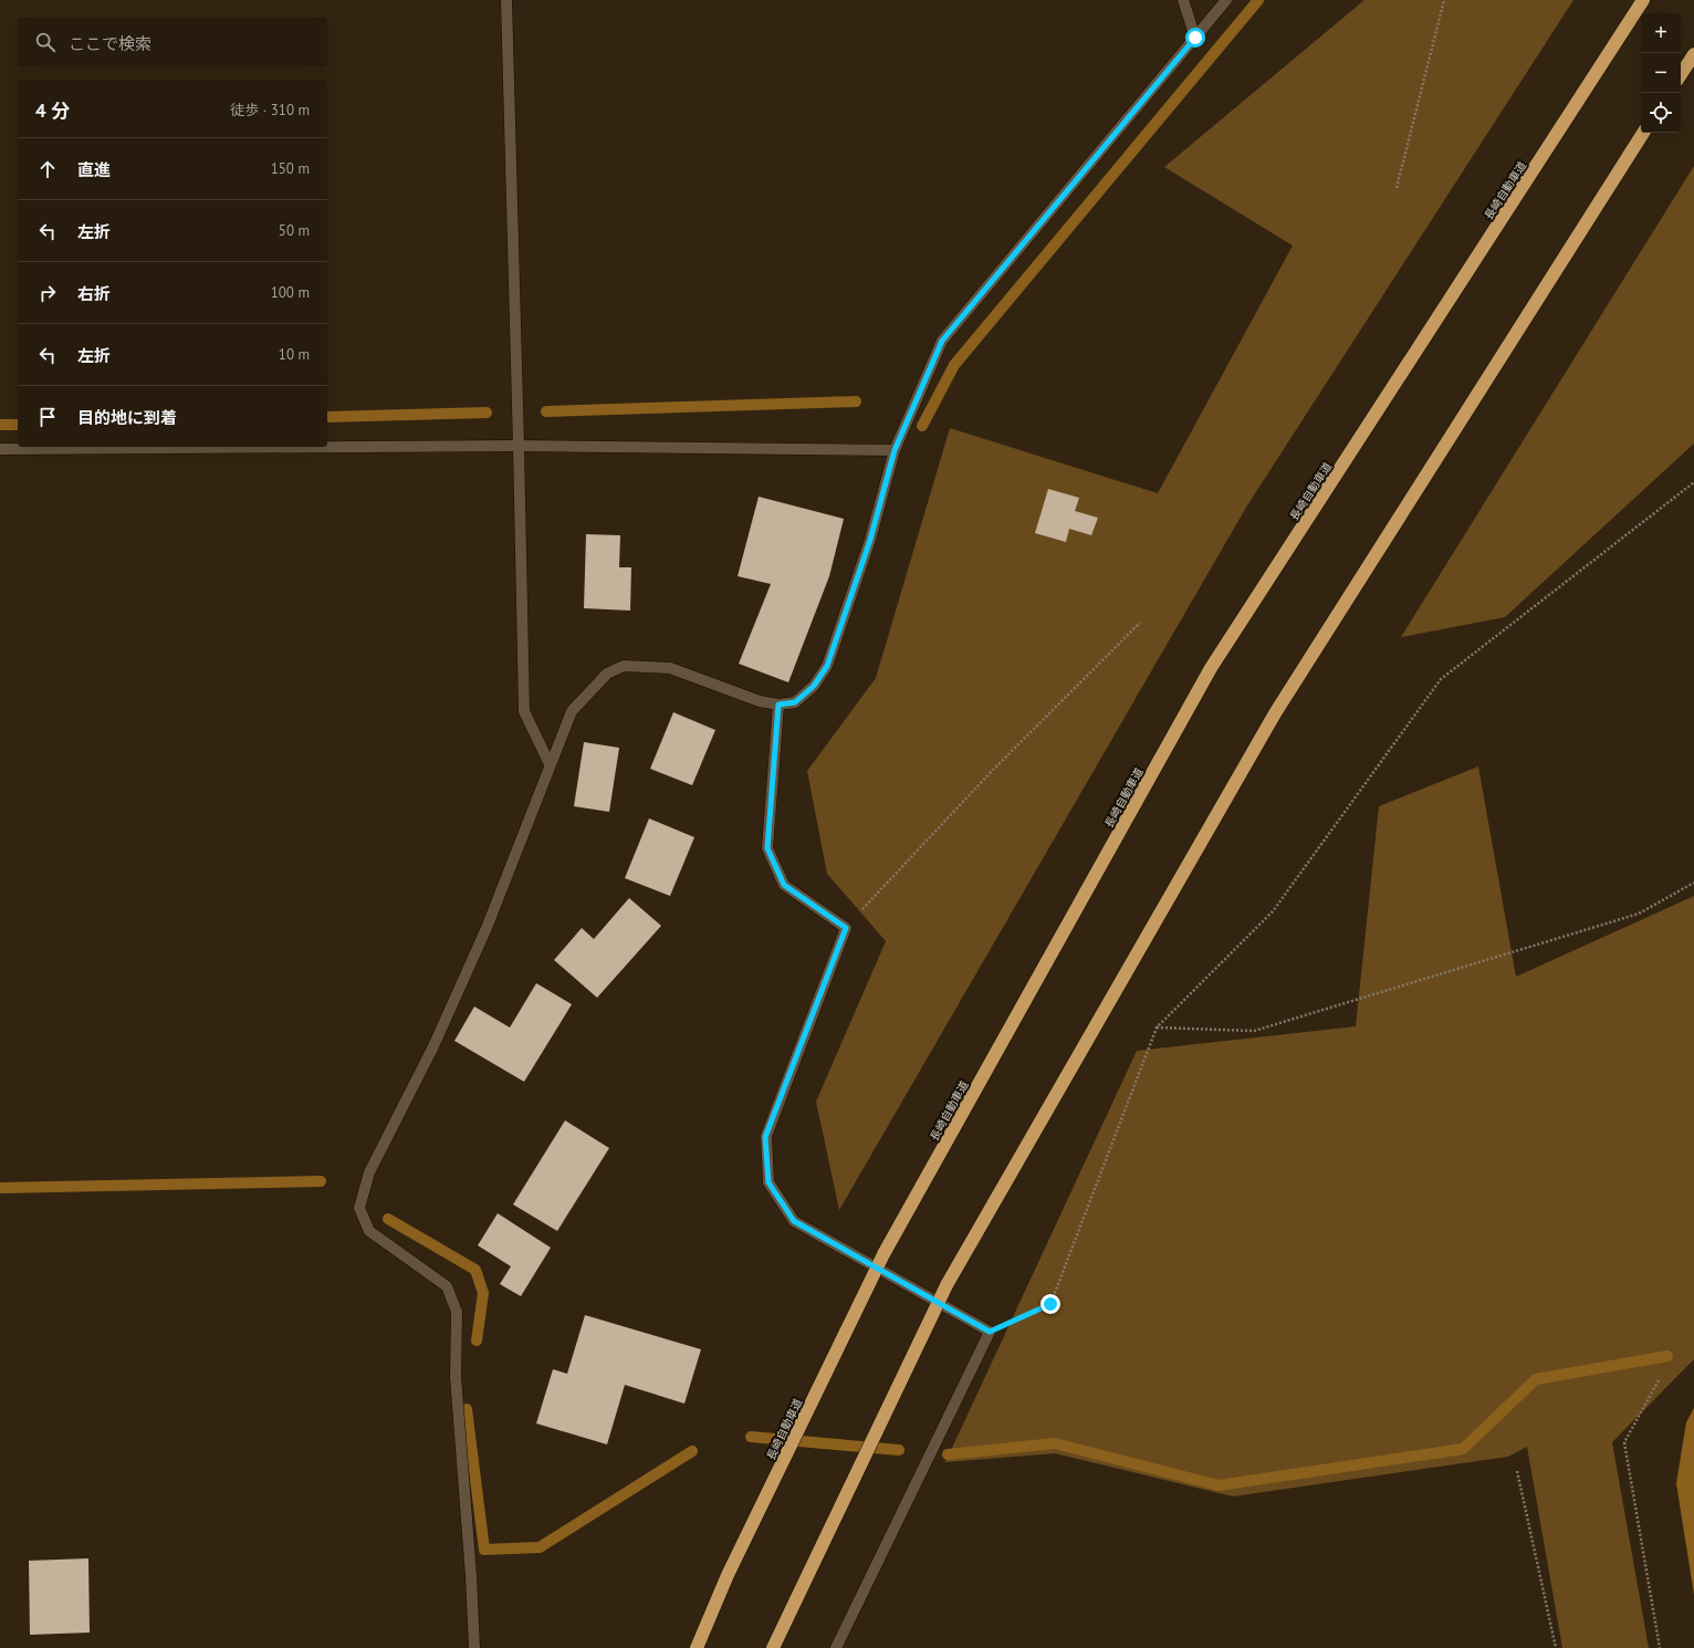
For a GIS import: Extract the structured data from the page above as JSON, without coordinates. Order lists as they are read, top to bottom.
{
  "streets": {
    "highway": ["長崎自動車道"]
  },
  "page": {
    "map_buttons": ["+", "−"],
    "search": "ここで検索",
    "heading": ["4 分", "徒歩 · 310 m"],
    "list": [
      ["直進", "150 m"],
      ["左折", "50 m"],
      ["右折", "100 m"],
      ["左折", "10 m"],
      "目的地に到着"
    ]
  }
}
